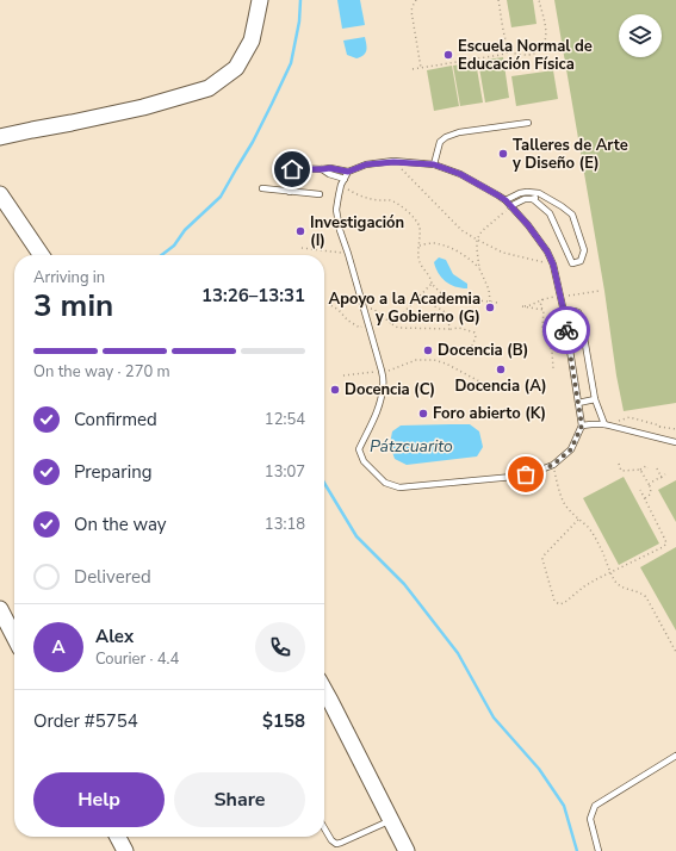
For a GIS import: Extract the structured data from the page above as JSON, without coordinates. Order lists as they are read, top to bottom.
{
  "water": ["Pátzcuarito"],
  "places": [
    "Escuela Normal de Educación Física",
    "Talleres de Arte y Diseño (E)",
    "Investigación (I)",
    "Apoyo a la Academia y Gobierno (G)",
    "Docencia (B)",
    "Docencia (A)",
    "Docencia (C)",
    "Foro abierto (K)"
  ],
  "page": {
    "heading": ["3 min", "Arriving in", "13:26–13:31"],
    "panel": [
      "Alex",
      "Courier · 4.4",
      "Order #5754",
      "$158"
    ],
    "bar": "On the way · 270 m",
    "list": [
      ["Confirmed", "12:54"],
      ["Preparing", "13:07"],
      ["On the way", "13:18"],
      "Delivered"
    ],
    "round": "A",
    "buttons": ["Help", "Share"]
  }
}
